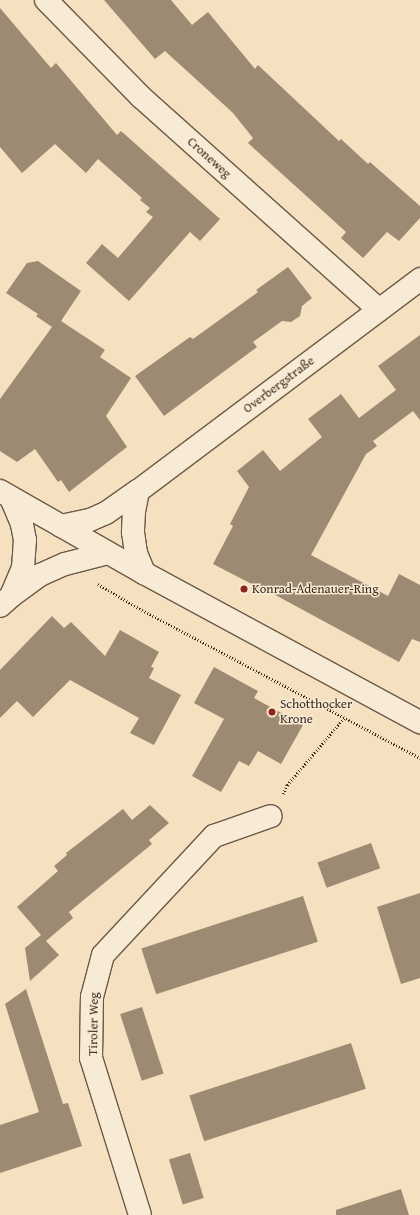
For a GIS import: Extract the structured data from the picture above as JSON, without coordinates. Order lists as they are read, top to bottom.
{
  "streets": {
    "street": ["Croneweg", "Overbergstraße", "Tiroler Weg"]
  },
  "crossings": [
    ["Croneweg", "Overbergstraße"]
  ],
  "places": ["Konrad-Adenauer-Ring", "Schotthocker Krone"]
}
